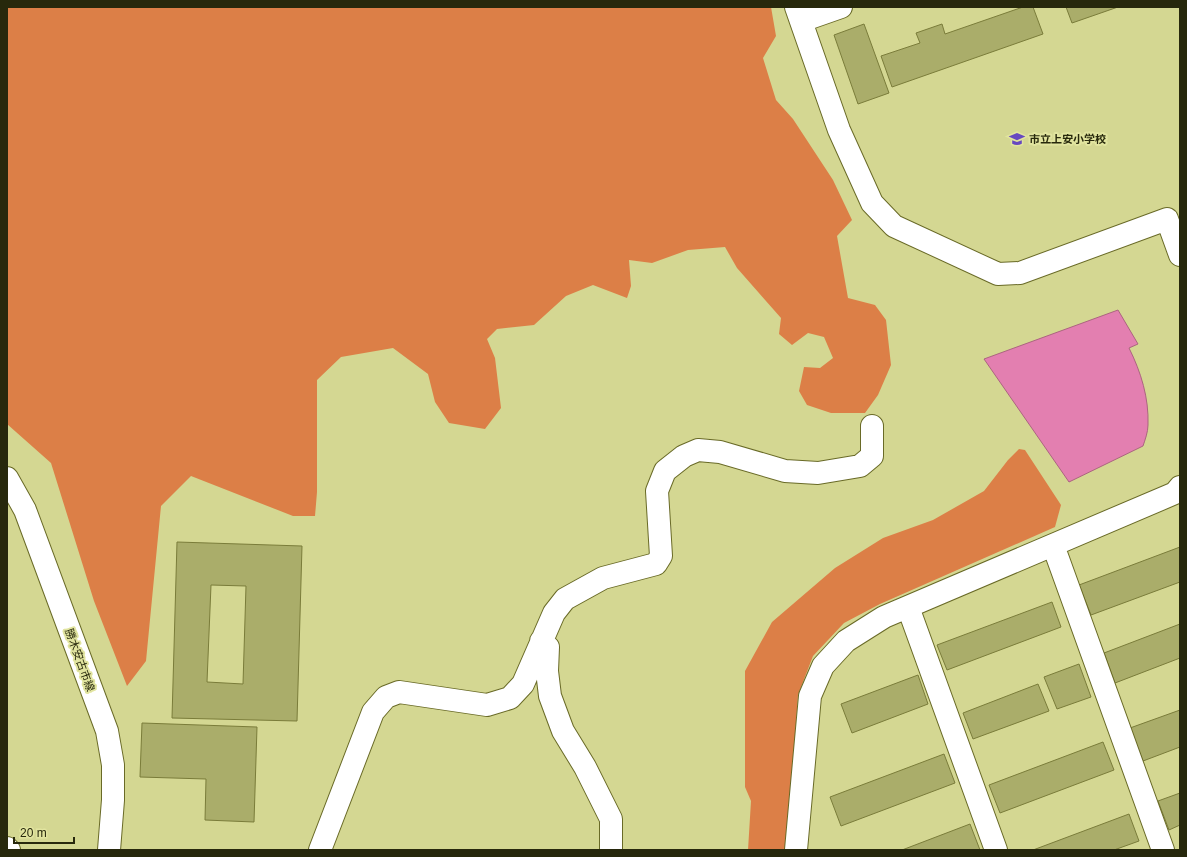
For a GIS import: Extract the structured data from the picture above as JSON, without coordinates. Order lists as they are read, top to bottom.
{
  "streets": {
    "street": ["勝木安古市線"]
  },
  "places": {
    "school or university": ["市立上安小学校"]
  },
  "scale_bar": "20 m"
}
